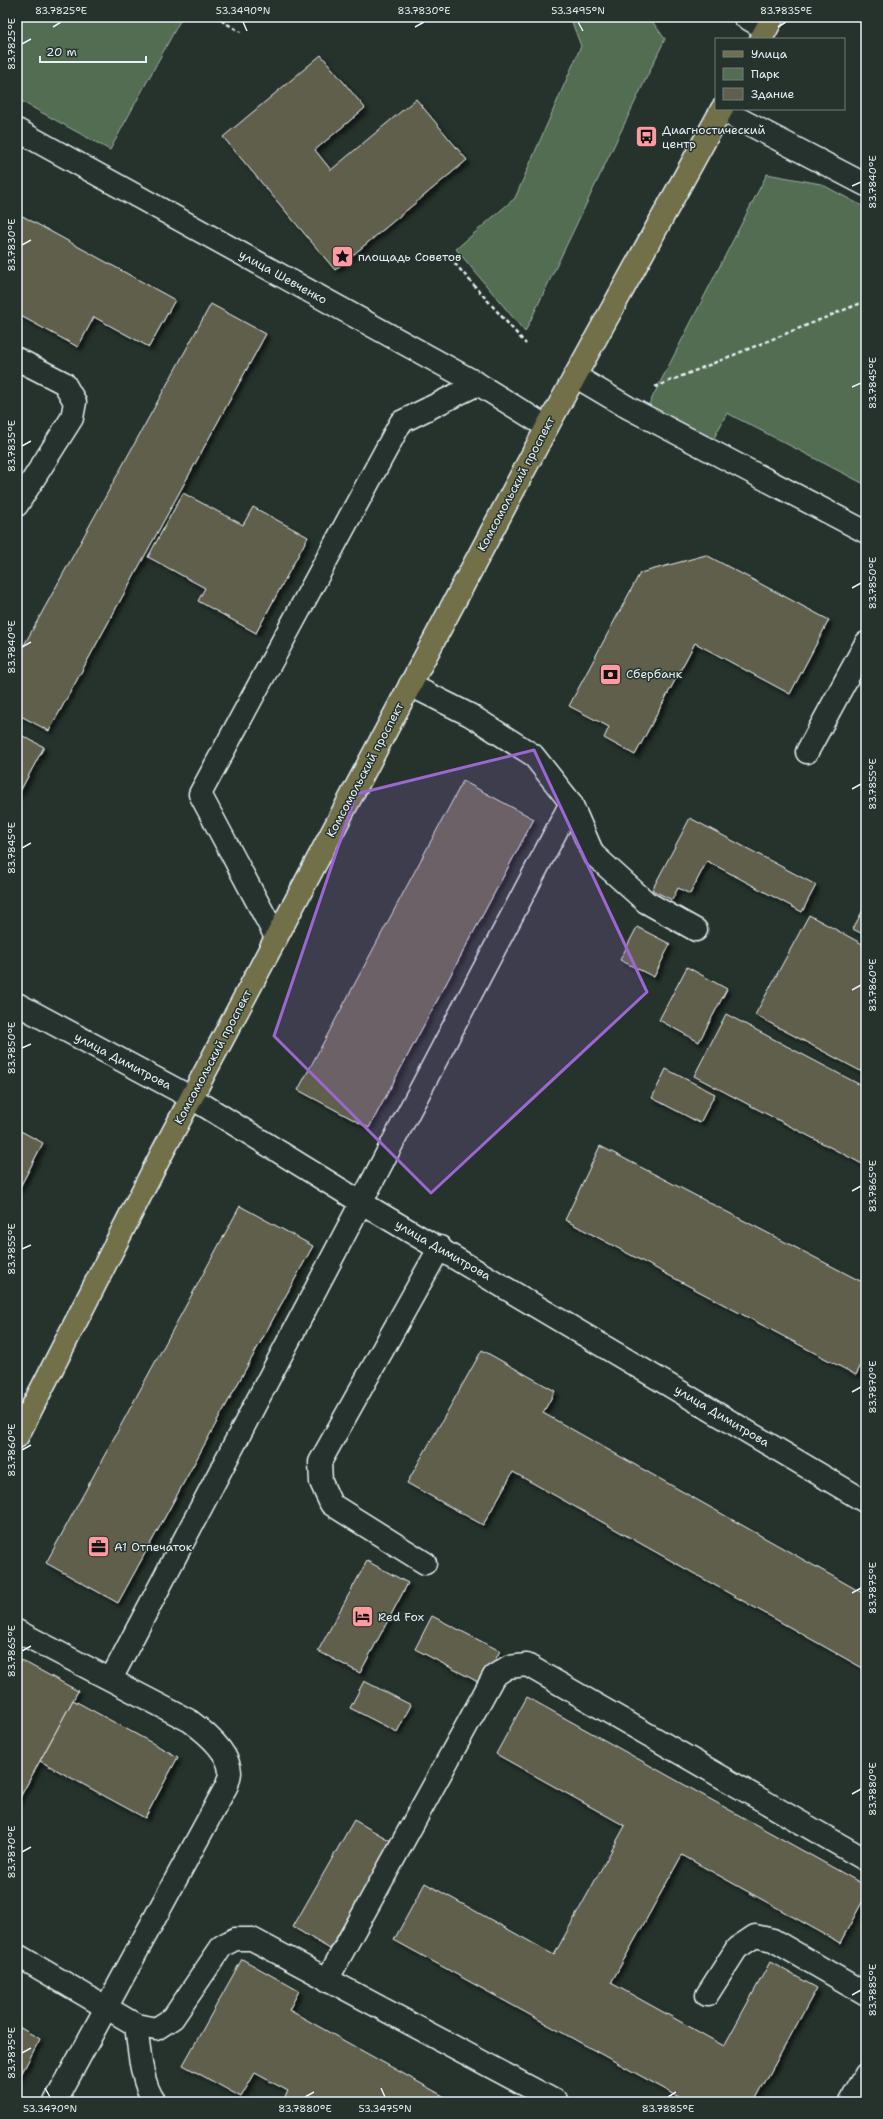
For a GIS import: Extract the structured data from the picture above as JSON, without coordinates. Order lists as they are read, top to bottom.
{
  "streets": {
    "main road": ["Комсомольский проспект"],
    "street": ["улица Шевченко", "улица Димитрова"]
  },
  "crossings": [
    ["улица Шевченко", "Комсомольский проспект"],
    ["Комсомольский проспект", "улица Димитрова"]
  ],
  "places": {
    "bus stop": ["Диагностический центр"],
    "place": ["площадь Советов"],
    "bank": ["Сбербанк"],
    "office": ["А1 Отпечаток"],
    "hotel": ["Red Fox"]
  },
  "legend": ["Улица", "Парк", "Здание"],
  "scale_bar": "20 m",
  "coordinates": [
    "83.7825°E",
    "53.3490°N",
    "83.7830°E",
    "53.3495°N",
    "83.7835°E",
    "83.7840°E",
    "83.7845°E",
    "83.7850°E",
    "83.7855°E",
    "83.7860°E",
    "83.7865°E",
    "83.7870°E",
    "83.7875°E",
    "83.7880°E",
    "83.7885°E",
    "53.3470°N",
    "53.3475°N"
  ]
}
